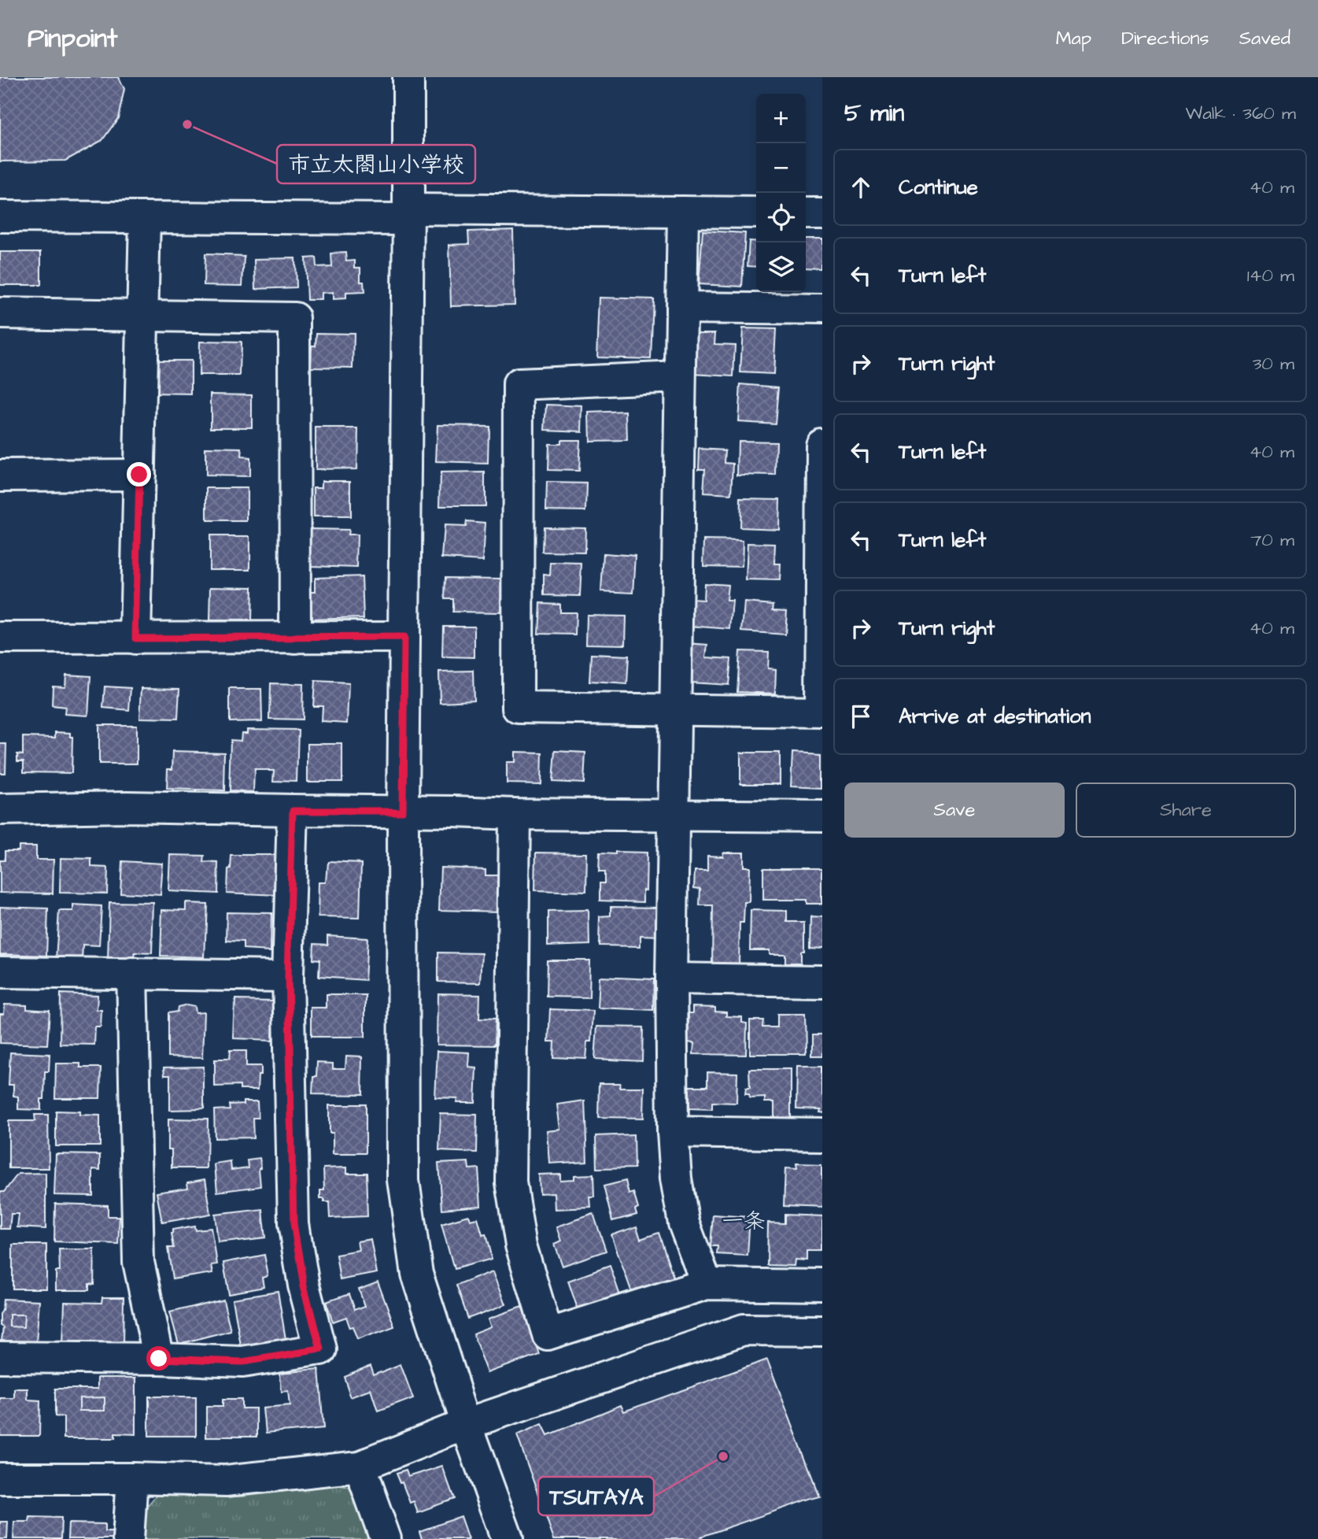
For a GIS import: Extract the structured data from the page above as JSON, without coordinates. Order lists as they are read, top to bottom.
{
  "districts": ["一条"],
  "places": ["市立太閤山小学校", "TSUTAYA"],
  "page": {
    "header": "Pinpoint",
    "nav": ["Map", "Directions", "Saved"],
    "heading": ["5 min", "Walk · 360 m"],
    "map_buttons": ["+", "−"],
    "list": [
      ["Continue", "40 m"],
      ["Turn left", "140 m"],
      ["Turn right", "30 m"],
      ["Turn left", "40 m"],
      ["Turn left", "70 m"],
      ["Turn right", "40 m"],
      "Arrive at destination"
    ],
    "buttons": ["Save", "Share"]
  }
}
